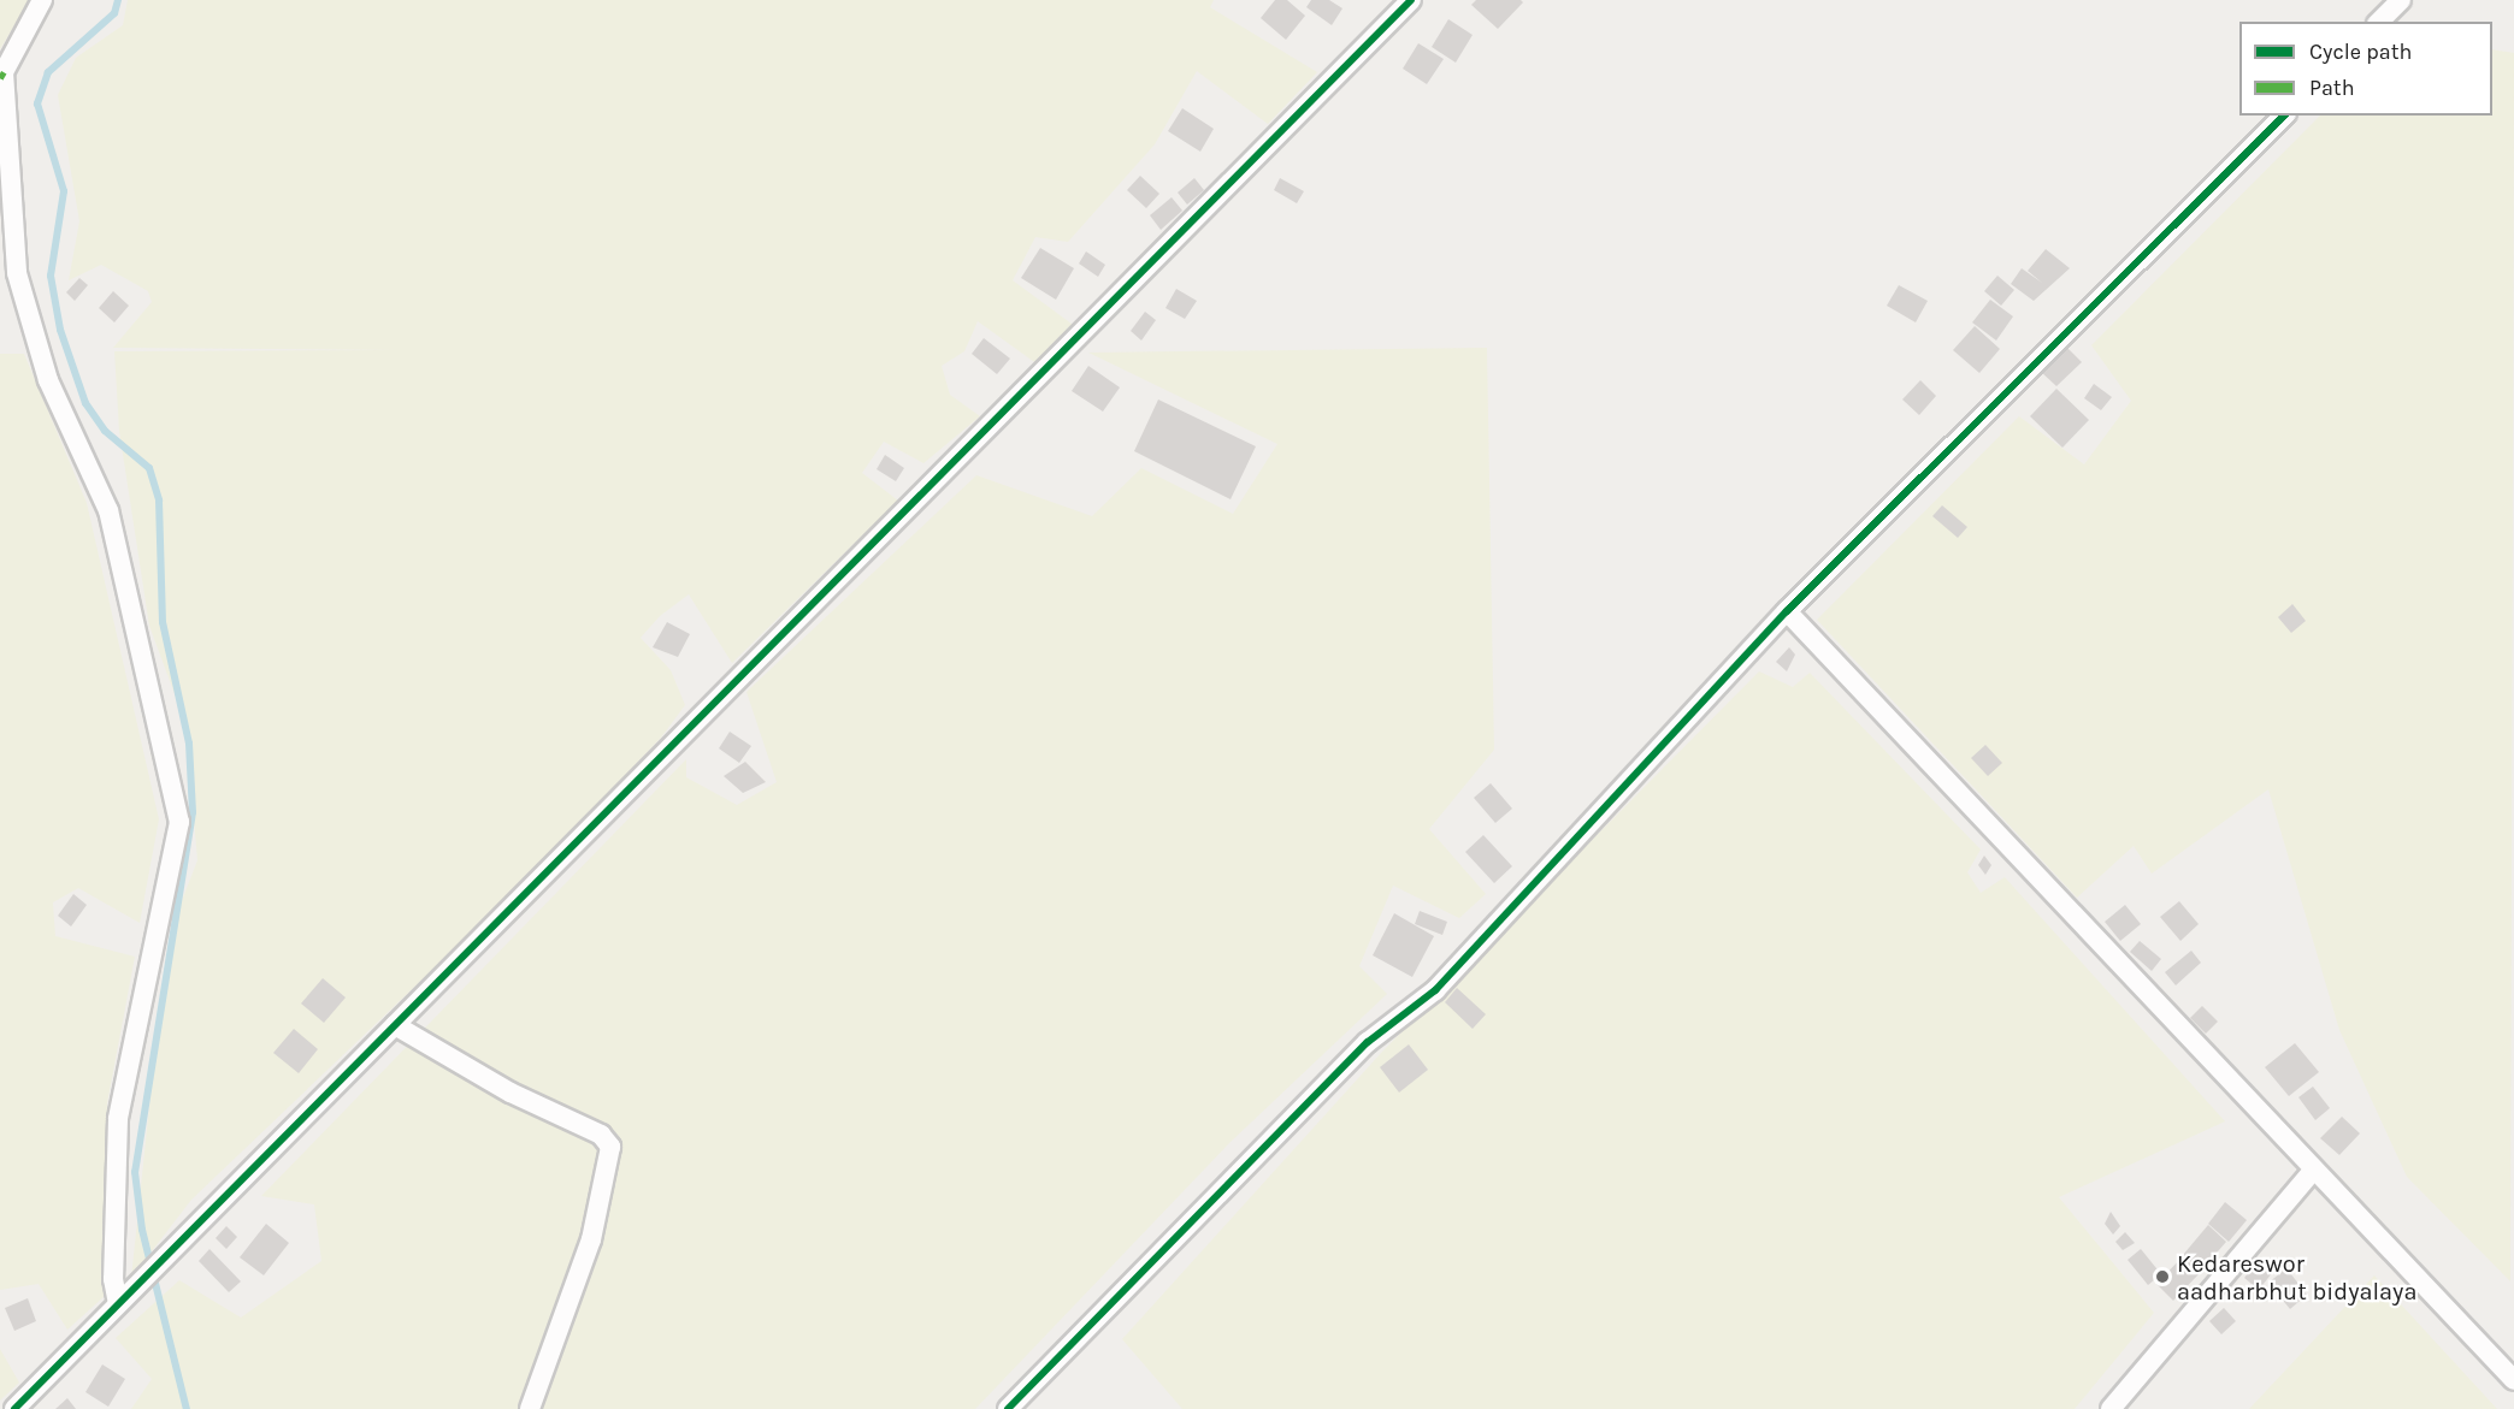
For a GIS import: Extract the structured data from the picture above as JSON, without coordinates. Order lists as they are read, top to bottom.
{
  "places": ["Kedareswor aadharbhut bidyalaya"],
  "legend": ["Cycle path", "Path"]
}
